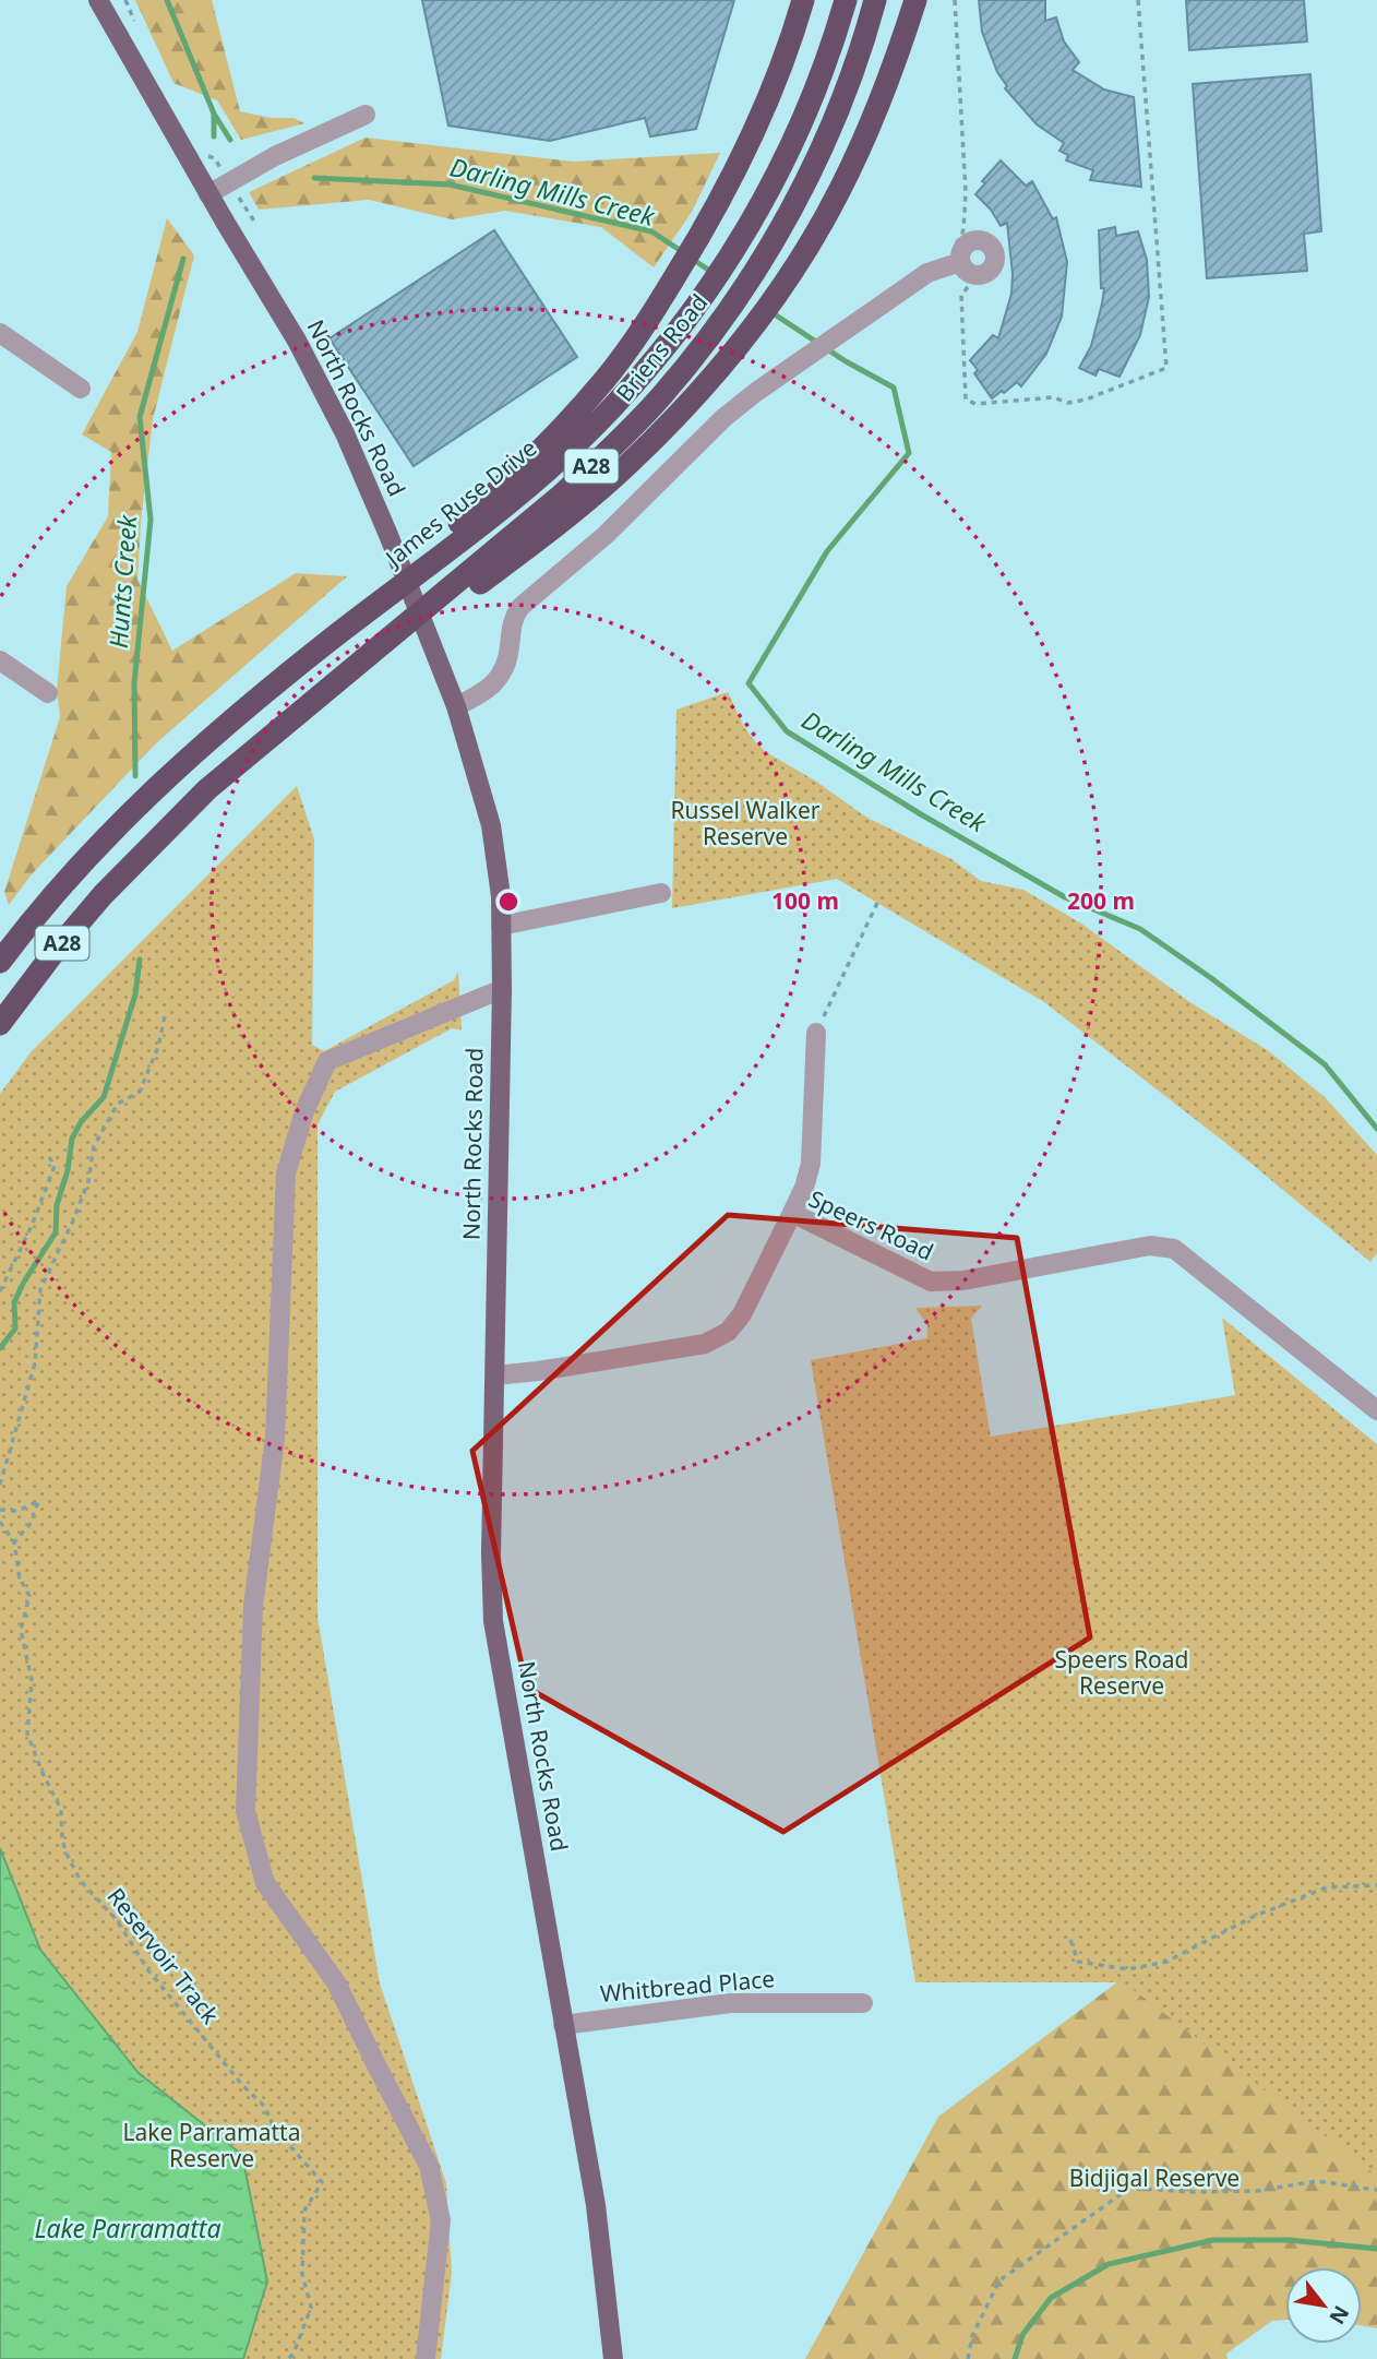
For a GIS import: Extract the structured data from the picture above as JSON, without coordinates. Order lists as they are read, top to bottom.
{
  "streets": {
    "highway": ["Briens Road", "A28", "James Ruse Drive"],
    "main road": ["North Rocks Road"],
    "street": ["Speers Road", "Whitbread Place"],
    "path": ["Reservoir Track"]
  },
  "crossings": [
    ["North Rocks Road", "Speers Road"],
    ["North Rocks Road", "Whitbread Place"]
  ],
  "water": ["Darling Mills Creek", "Hunts Creek", "Lake Parramatta"],
  "parks": [
    "Russel Walker Reserve",
    "Speers Road Reserve",
    "Lake Parramatta Reserve",
    "Bidjigal Reserve"
  ],
  "north": "bottom right",
  "rings": ["100 m", "200 m"]
}
